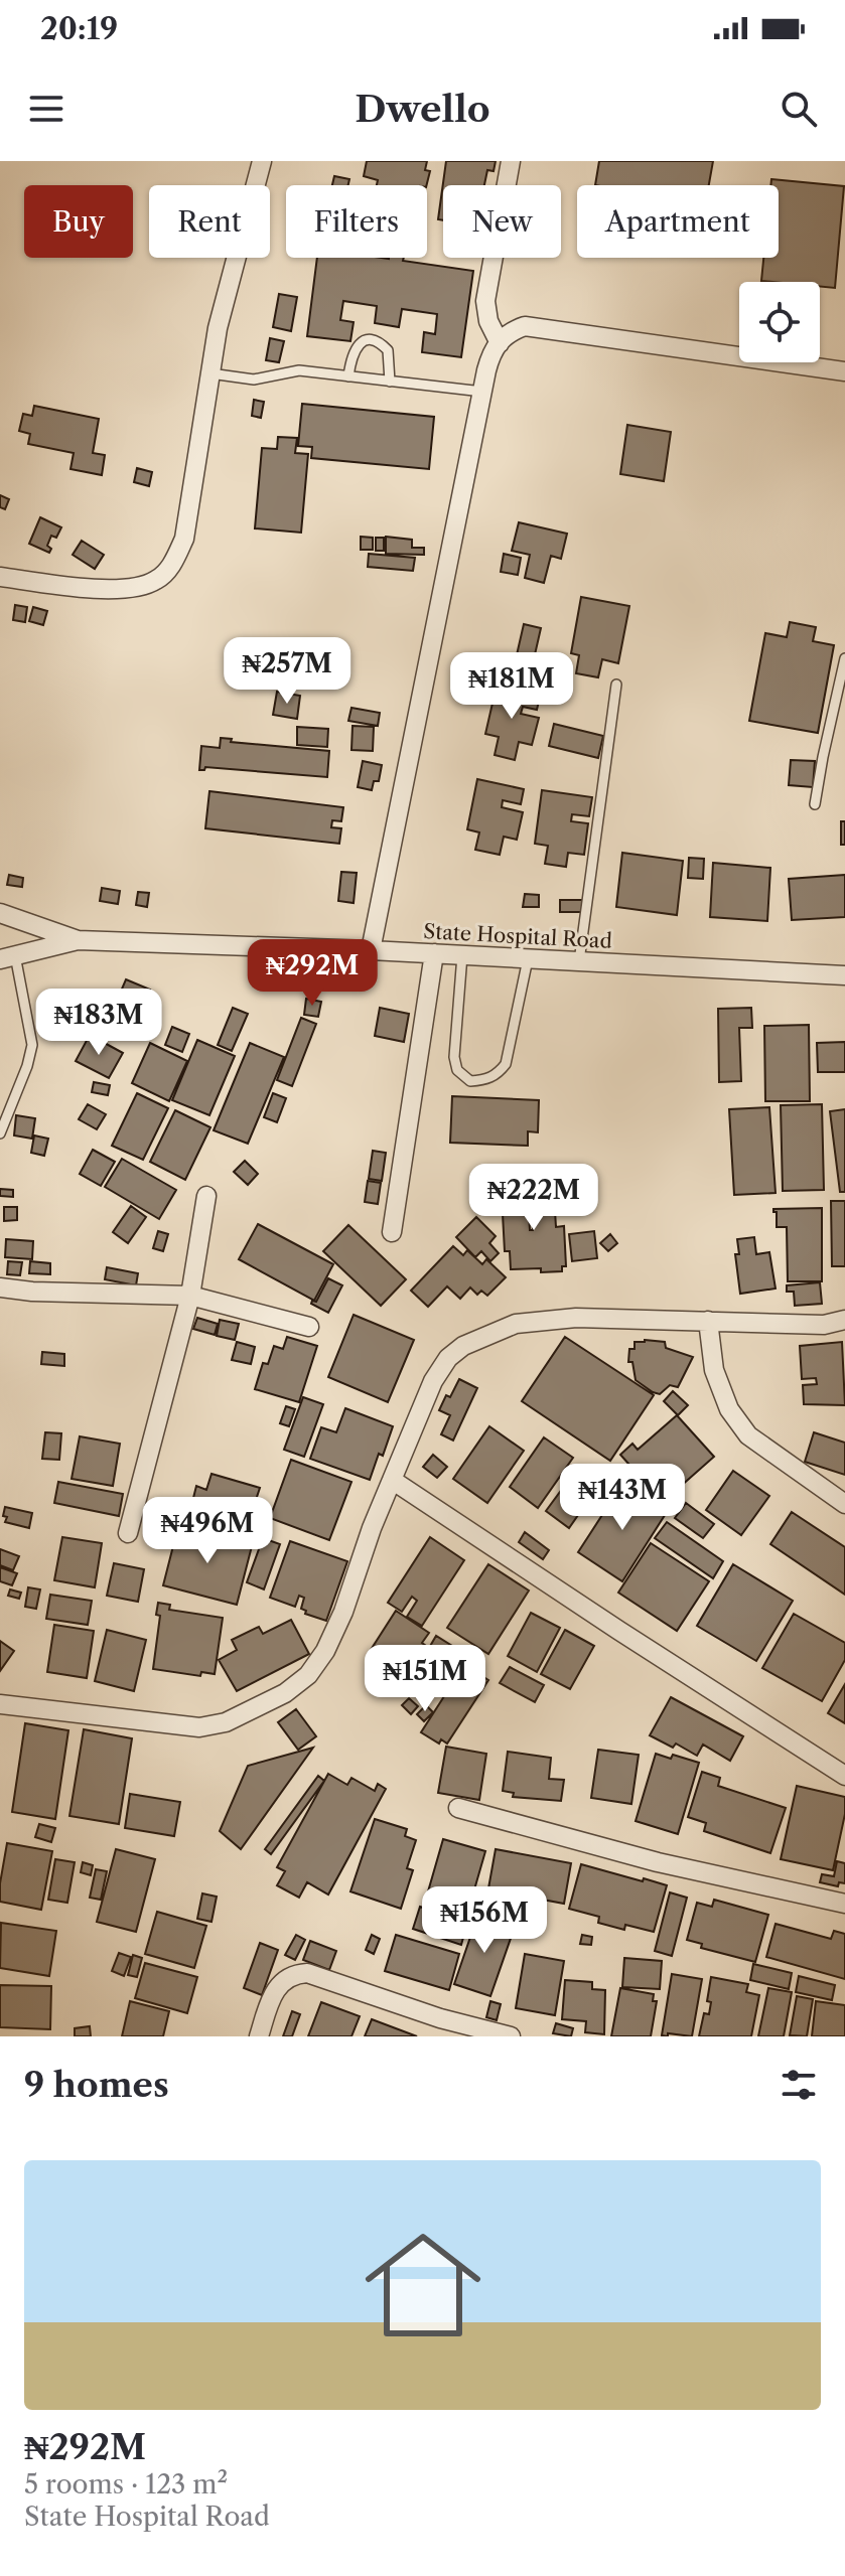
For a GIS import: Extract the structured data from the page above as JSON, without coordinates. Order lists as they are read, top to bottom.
{
  "streets": {
    "street": ["State Hospital Road"]
  },
  "page": {
    "status": "20:19",
    "header": "Dwello",
    "chip": [
      "Buy",
      "Rent",
      "Filters",
      "New",
      "Apartment"
    ],
    "price": [
      "₦257M",
      "₦181M",
      "₦292M",
      "₦183M",
      "₦222M",
      "₦143M",
      "₦496M",
      "₦151M",
      "₦156M"
    ],
    "heading": "9 homes",
    "list": [
      {
        "name": "₦292M",
        "note": "5 rooms · 123 m² · State Hospital Road"
      }
    ]
  }
}
